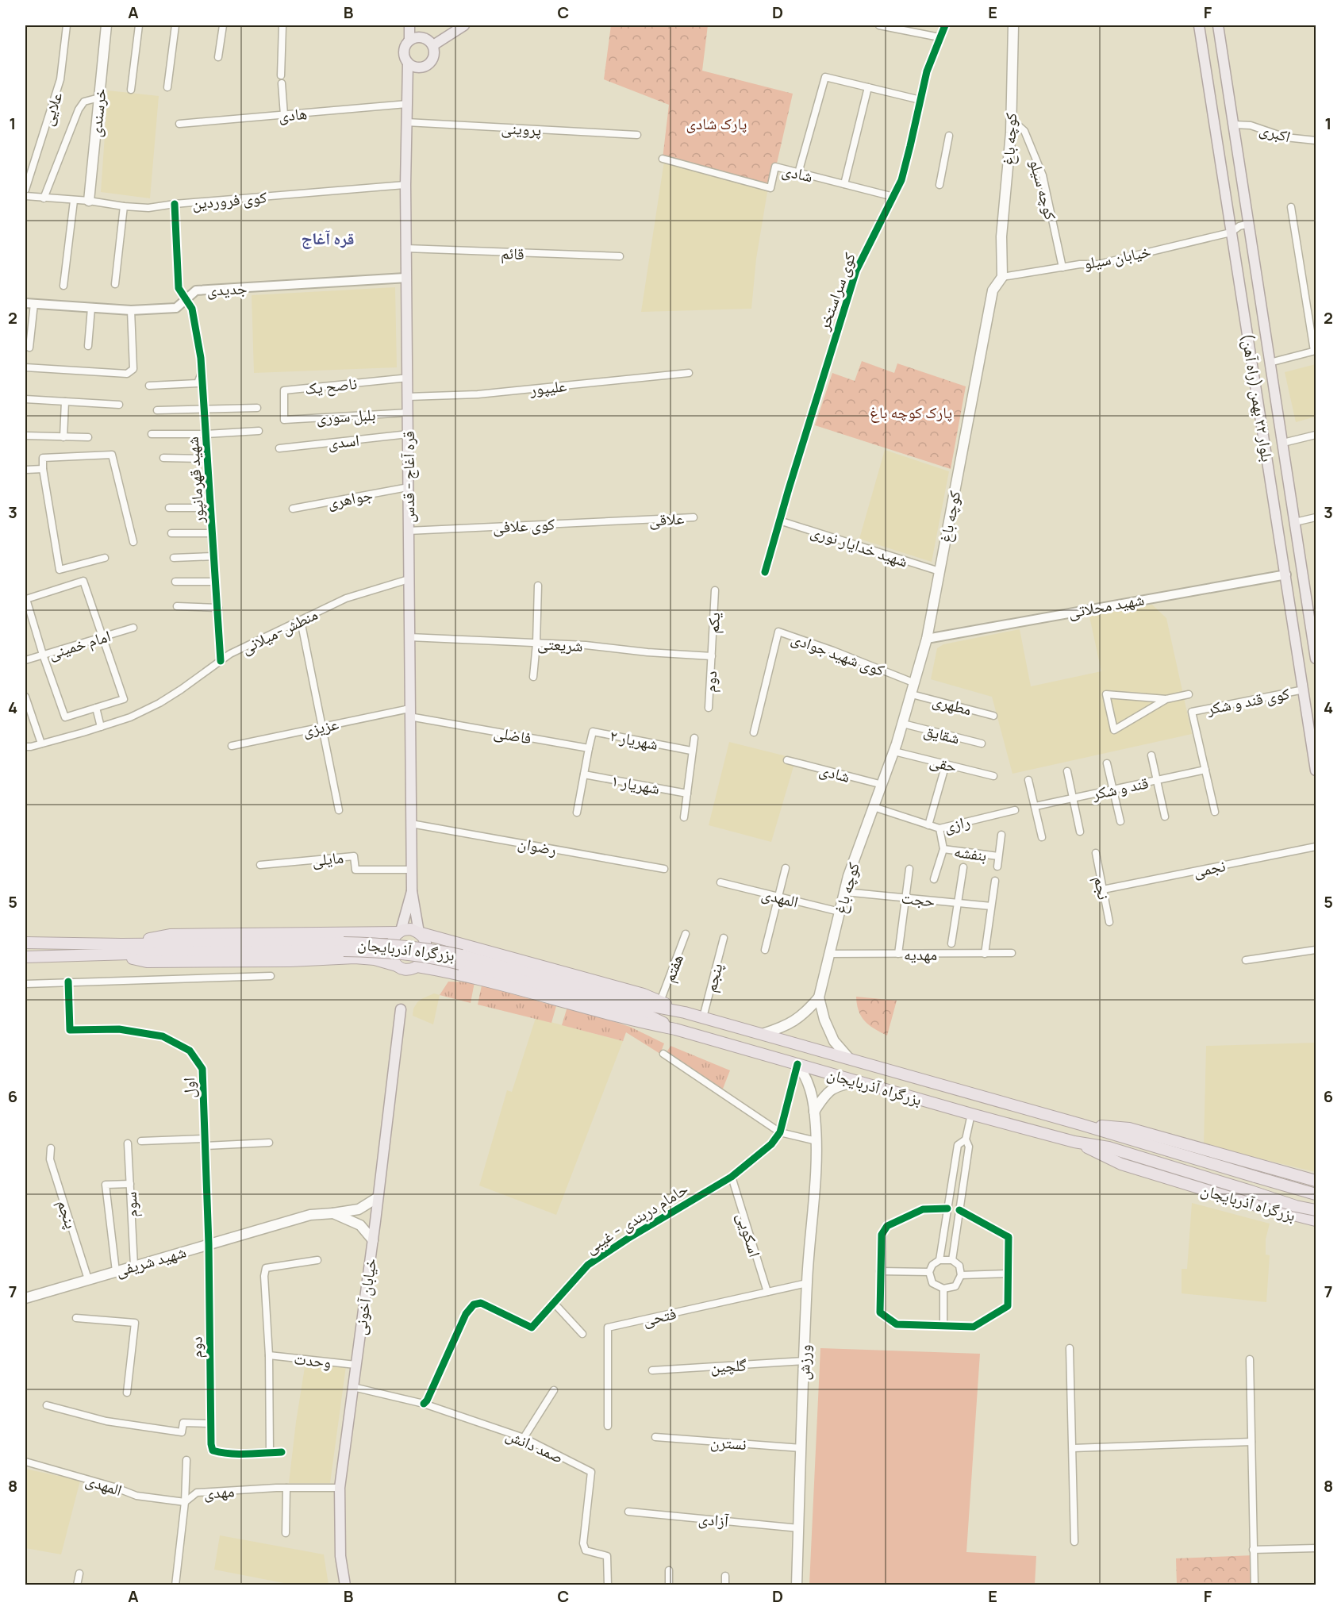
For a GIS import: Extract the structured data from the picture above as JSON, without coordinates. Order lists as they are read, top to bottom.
{
  "streets": {
    "highway": ["بزرگراه آذربایجان"],
    "main road": [
      "خرسندی",
      "کوچه باغ",
      "بلوار ۲۲ بهمن (راه آهن)",
      "قره آغاج - قدس",
      "شهید شریفی",
      "خیابان آخونی",
      "ورزش"
    ],
    "street": [
      "علایی",
      "هادی",
      "پروینی",
      "اکبری",
      "شادی",
      "کوچه سیلو",
      "کوی فروردین",
      "قائم",
      "خیابان سیلو",
      "جدیدی",
      "کوی سراستخر",
      "ناصح یک",
      "علیپور",
      "بلبل سوری",
      "اسدی",
      "شهید قهرمانپور",
      "جواهری",
      "علاقی",
      "کوی علافی",
      "شهید خدایار نوری",
      "شهید محلاتی",
      "یکم",
      "منطش-میلانی",
      "امام خمینی",
      "شریعتی",
      "کوی شهید جوادی",
      "دوم",
      "کوی قند و شکر",
      "مطهری",
      "عزیزی",
      "شقایق",
      "فاضلی",
      "شهریار ۲",
      "حقی",
      "شهریار ۱",
      "قند و شکر",
      "رازی",
      "رضوان",
      "بنفشه",
      "مایلی",
      "نجمی",
      "نجم",
      "المهدی",
      "حجت",
      "مهدیه",
      "هفتم",
      "پنجم",
      "اول",
      "سوم",
      "حامام دربندی - غیبی",
      "اسکویی",
      "فتحی",
      "وحدت",
      "گلچین",
      "نسترن",
      "صمد دانش",
      "مهدی",
      "آزادی"
    ]
  },
  "crossings": [
    ["خرسندی", "کوی فروردین"],
    ["هادی", "قره آغاج - قدس"],
    ["پروینی", "قره آغاج - قدس"],
    ["اکبری", "بلوار ۲۲ بهمن (راه آهن)"],
    ["کوچه باغ", "شادی"],
    ["کوچه باغ", "کوچه سیلو"],
    ["کوچه باغ", "خیابان سیلو"],
    ["کوچه باغ", "شهید خدایار نوری"],
    ["کوچه باغ", "شهید محلاتی"],
    ["کوچه باغ", "کوی شهید جوادی"],
    ["کوچه باغ", "مطهری"],
    ["کوچه باغ", "شقایق"],
    ["کوچه باغ", "حقی"],
    ["کوچه باغ", "رازی"],
    ["کوچه باغ", "المهدی"],
    ["کوچه باغ", "حجت"],
    ["کوچه باغ", "مهدیه"],
    ["شادی", "کوی سراستخر"],
    ["کوچه سیلو", "خیابان سیلو"],
    ["کوی فروردین", "قره آغاج - قدس"],
    ["کوی فروردین", "شهید قهرمانپور"],
    ["قائم", "قره آغاج - قدس"],
    ["خیابان سیلو", "بلوار ۲۲ بهمن (راه آهن)"],
    ["جدیدی", "قره آغاج - قدس"],
    ["جدیدی", "شهید قهرمانپور"],
    ["کوی سراستخر", "شهید خدایار نوری"],
    ["ناصح یک", "بلبل سوری"],
    ["ناصح یک", "قره آغاج - قدس"],
    ["علیپور", "قره آغاج - قدس"],
    ["بلوار ۲۲ بهمن (راه آهن)", "شهید محلاتی"],
    ["بلوار ۲۲ بهمن (راه آهن)", "کوی قند و شکر"],
    ["بلبل سوری", "قره آغاج - قدس"],
    ["اسدی", "قره آغاج - قدس"],
    ["قره آغاج - قدس", "جواهری"],
    ["قره آغاج - قدس", "کوی علافی"],
    ["قره آغاج - قدس", "منطش-میلانی"],
    ["قره آغاج - قدس", "شریعتی"],
    ["قره آغاج - قدس", "عزیزی"],
    ["قره آغاج - قدس", "فاضلی"],
    ["قره آغاج - قدس", "رضوان"],
    ["قره آغاج - قدس", "مایلی"],
    ["شهید قهرمانپور", "منطش-میلانی"],
    ["علاقی", "کوی علافی"],
    ["یکم", "شریعتی"],
    ["یکم", "دوم"],
    ["شریعتی", "دوم"],
    ["دوم", "اول"],
    ["دوم", "شهید شریفی"],
    ["کوی قند و شکر", "قند و شکر"],
    ["عزیزی", "فاضلی"],
    ["فاضلی", "شهریار ۲"],
    ["نجمی", "نجم"],
    ["المهدی", "مهدی"],
    ["بزرگراه آذربایجان", "هفتم"],
    ["بزرگراه آذربایجان", "پنجم"],
    ["بزرگراه آذربایجان", "حامام دربندی - غیبی"],
    ["بزرگراه آذربایجان", "ورزش"],
    ["پنجم", "شهید شریفی"],
    ["اول", "شهید شریفی"],
    ["سوم", "شهید شریفی"],
    ["حامام دربندی - غیبی", "اسکویی"],
    ["حامام دربندی - غیبی", "ورزش"],
    ["حامام دربندی - غیبی", "صمد دانش"],
    ["اسکویی", "فتحی"],
    ["شهید شریفی", "خیابان آخونی"],
    ["خیابان آخونی", "وحدت"],
    ["خیابان آخونی", "صمد دانش"],
    ["خیابان آخونی", "مهدی"],
    ["فتحی", "ورزش"],
    ["ورزش", "گلچین"],
    ["ورزش", "نسترن"],
    ["ورزش", "آزادی"]
  ],
  "districts": ["قره آغاج"],
  "parks": ["پارک شادی", "پارک کوچه باغ"],
  "grid": {
    "columns": [
      "A",
      "B",
      "C",
      "D",
      "E",
      "F"
    ],
    "rows": [
      "1",
      "2",
      "3",
      "4",
      "5",
      "6",
      "7",
      "8"
    ]
  }
}
